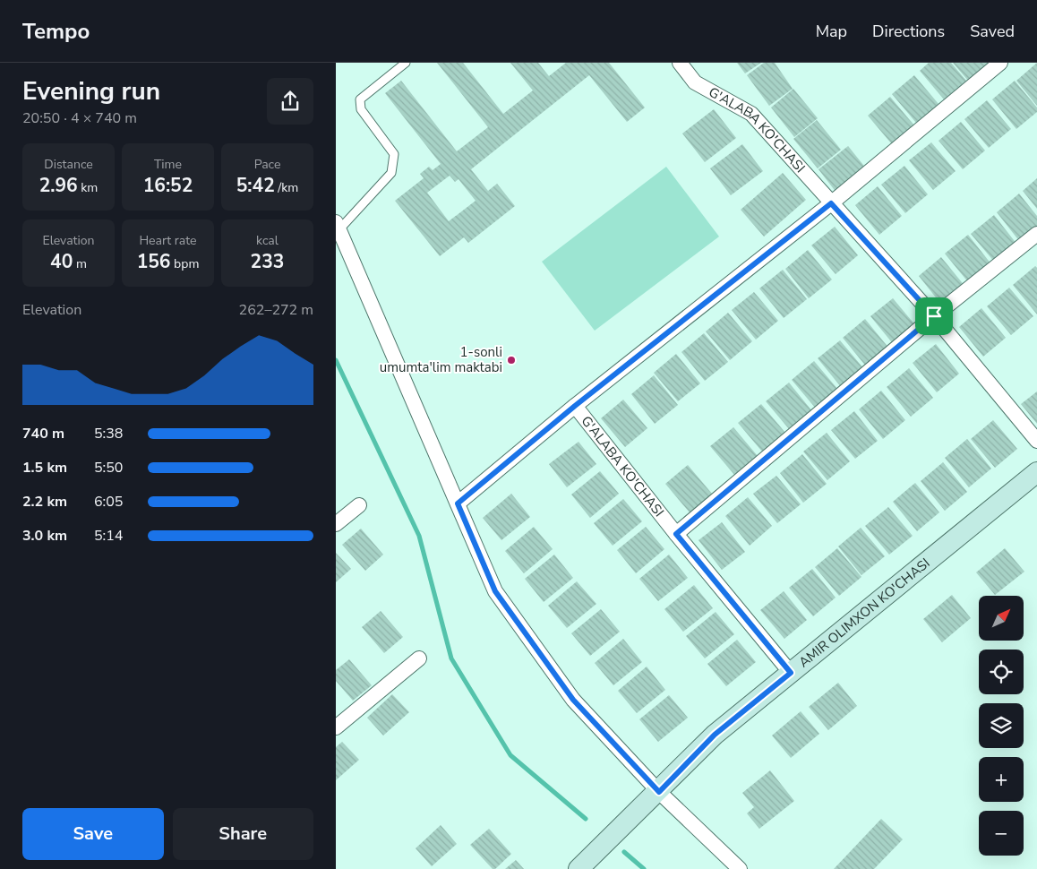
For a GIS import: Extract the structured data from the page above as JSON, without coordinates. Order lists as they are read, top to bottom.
{
  "streets": {
    "street": ["G'ALABA KO'CHASI", "AMIR OLIMXON KO'CHASI"]
  },
  "crossings": [
    ["G'ALABA KO'CHASI", "AMIR OLIMXON KO'CHASI"]
  ],
  "places": ["1-sonli umumta'lim maktabi"],
  "north": "top right",
  "page": {
    "header": "Tempo",
    "nav": ["Map", "Directions", "Saved"],
    "heading": ["Evening run", "20:50 · 4 × 740 m"],
    "stats": [
      ["Distance", "2.96 km"],
      ["Time", "16:52"],
      ["Pace", "5:42 /km"],
      ["Elevation", "40 m"],
      ["Heart rate", "156 bpm"],
      ["kcal", "233"]
    ],
    "chart": ["Elevation", "262–272 m"],
    "list": [
      {
        "name": "740 m",
        "note": "5:38"
      },
      {
        "name": "1.5 km",
        "note": "5:50"
      },
      {
        "name": "2.2 km",
        "note": "6:05"
      },
      {
        "name": "3.0 km",
        "note": "5:14"
      }
    ],
    "map_buttons": ["+", "−"],
    "buttons": ["Save", "Share"]
  }
}
